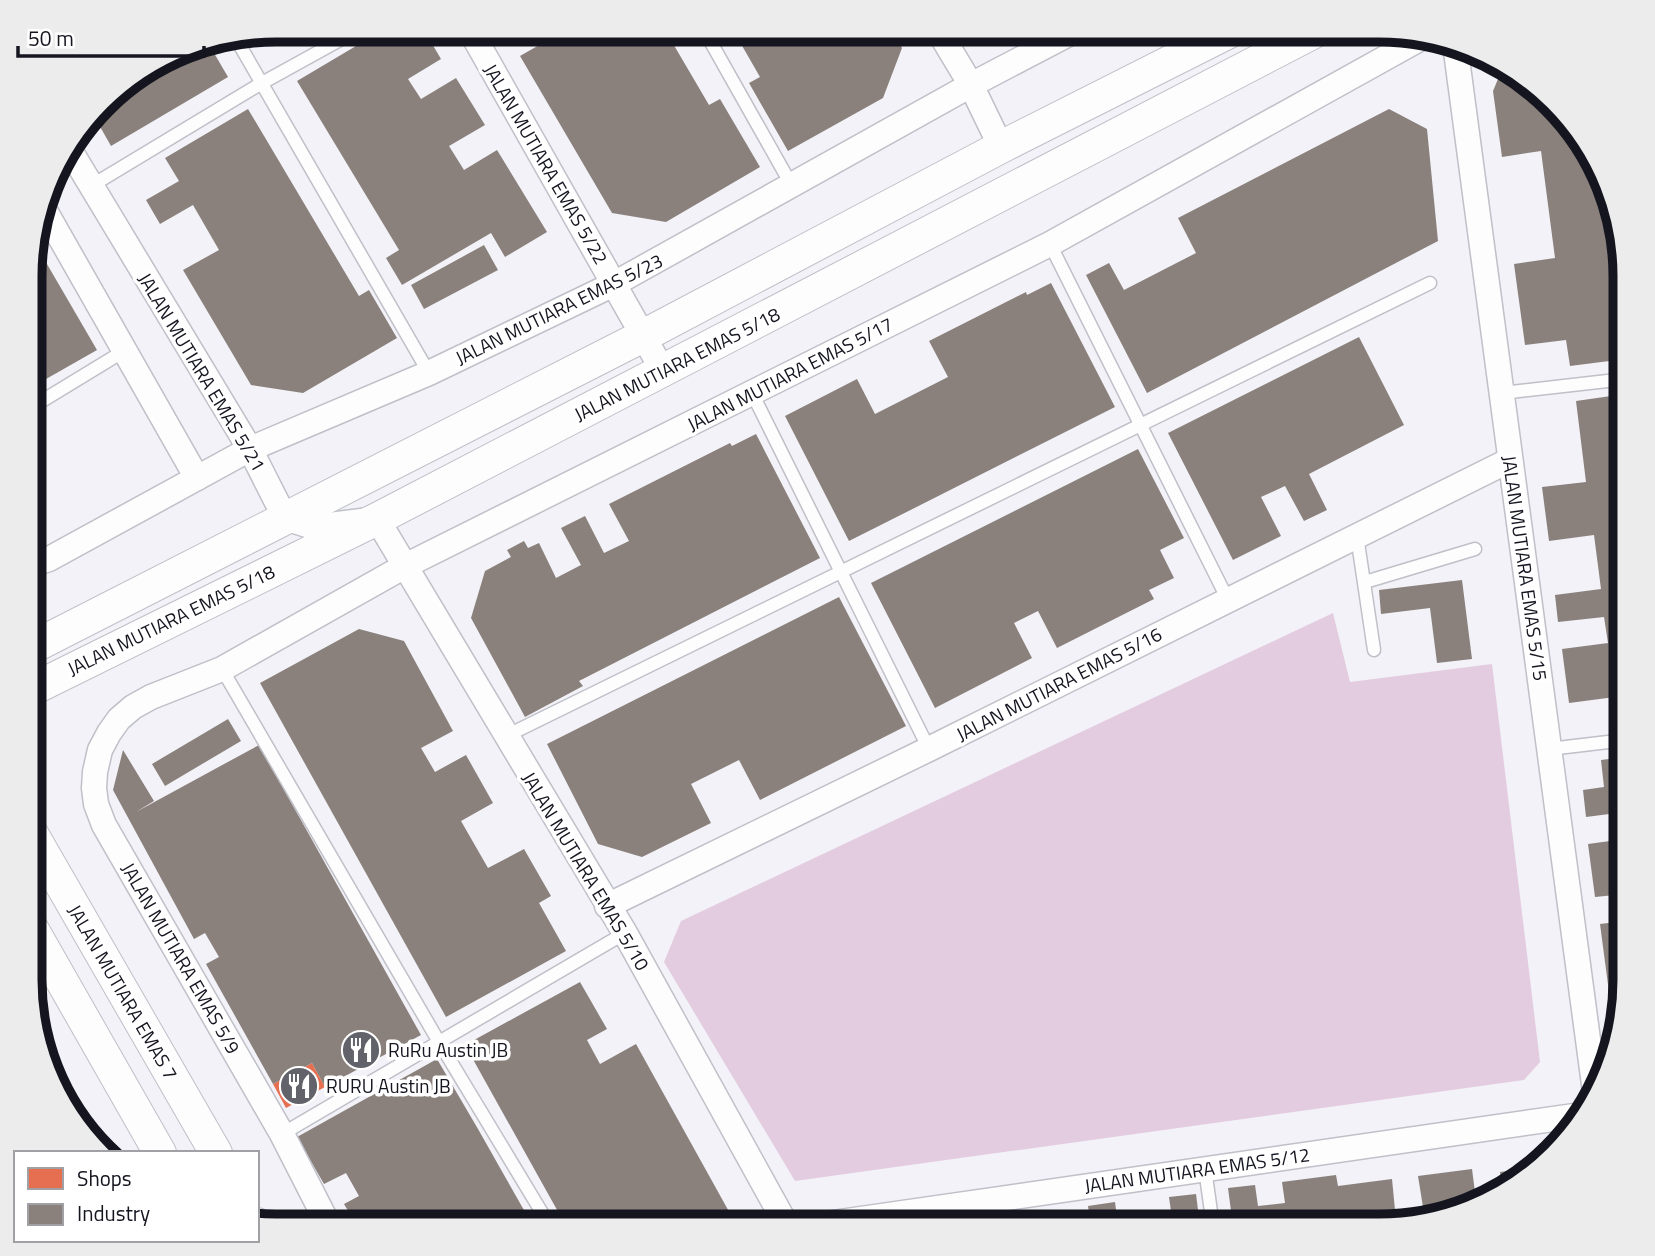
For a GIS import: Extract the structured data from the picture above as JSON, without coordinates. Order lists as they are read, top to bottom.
{
  "streets": {
    "street": [
      "JALAN MUTIARA EMAS 5/22",
      "JALAN MUTIARA EMAS 5/23",
      "JALAN MUTIARA EMAS 5/18",
      "JALAN MUTIARA EMAS 5/21",
      "JALAN MUTIARA EMAS 5/17",
      "JALAN MUTIARA EMAS 5/15",
      "JALAN MUTIARA EMAS 5/16",
      "JALAN MUTIARA EMAS 5/10",
      "JALAN MUTIARA EMAS 5/9",
      "JALAN MUTIARA EMAS 7",
      "JALAN MUTIARA EMAS 5/12"
    ]
  },
  "crossings": [
    ["JALAN MUTIARA EMAS 5/22", "JALAN MUTIARA EMAS 5/23"],
    ["JALAN MUTIARA EMAS 5/22", "JALAN MUTIARA EMAS 5/18"],
    ["JALAN MUTIARA EMAS 5/23", "JALAN MUTIARA EMAS 5/21"],
    ["JALAN MUTIARA EMAS 5/18", "JALAN MUTIARA EMAS 5/21"],
    ["JALAN MUTIARA EMAS 5/18", "JALAN MUTIARA EMAS 5/10"],
    ["JALAN MUTIARA EMAS 5/17", "JALAN MUTIARA EMAS 5/10"],
    ["JALAN MUTIARA EMAS 5/17", "JALAN MUTIARA EMAS 5/9"],
    ["JALAN MUTIARA EMAS 5/15", "JALAN MUTIARA EMAS 5/16"],
    ["JALAN MUTIARA EMAS 5/16", "JALAN MUTIARA EMAS 5/10"]
  ],
  "places": {
    "restaurant": ["RuRu Austin JB", "RURU Austin JB"]
  },
  "legend": ["Shops", "Industry"],
  "scale_bar": "50 m"
}
